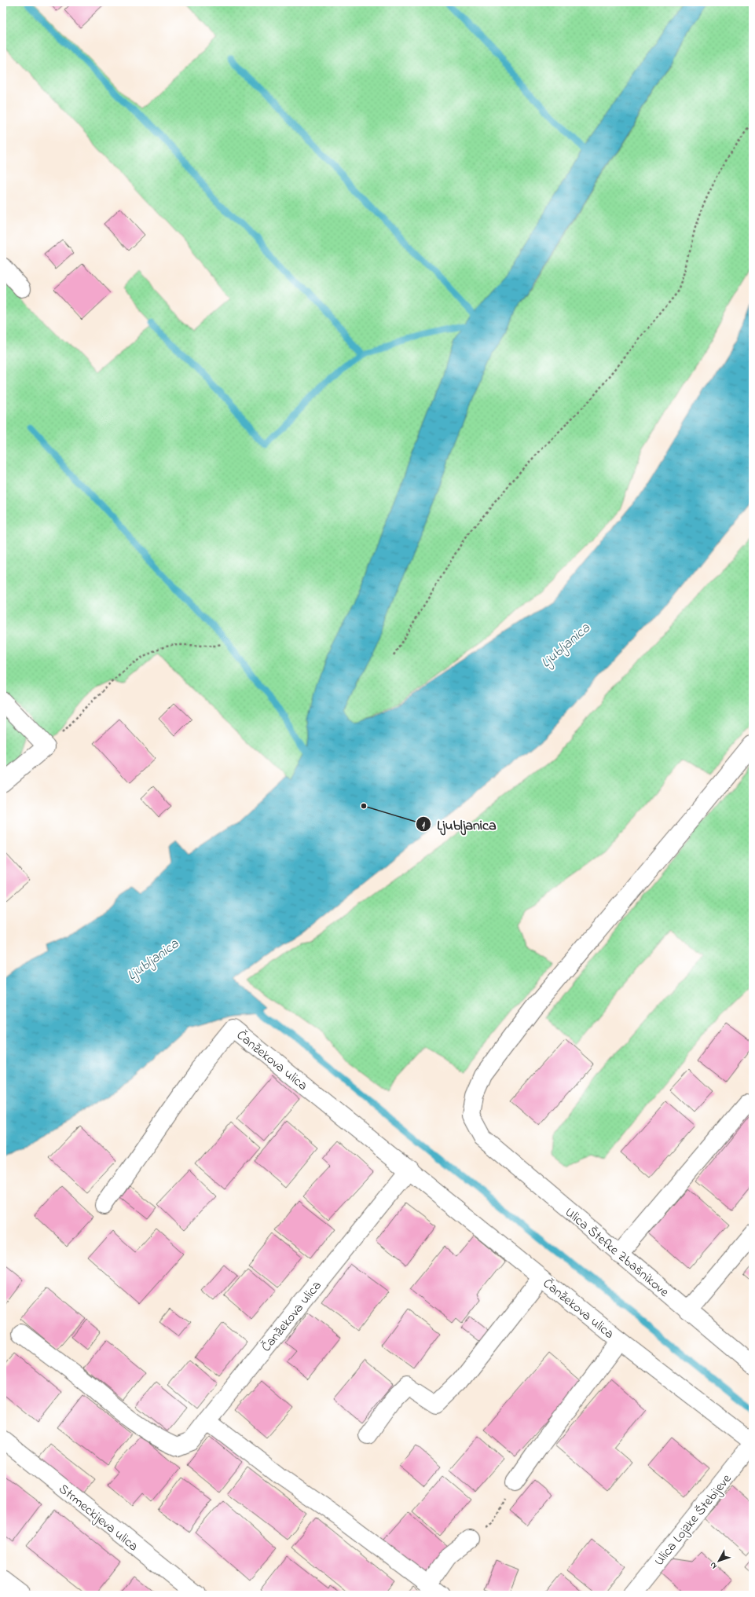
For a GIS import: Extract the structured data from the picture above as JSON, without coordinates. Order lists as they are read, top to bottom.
{
  "streets": {
    "street": [
      "Čanžekova ulica",
      "Ulica Štefke Zbašnikove",
      "Strmeckijeva ulica",
      "Ulica Lojzke Štebijeve"
    ]
  },
  "crossings": [
    ["Čanžekova ulica", "Ulica Lojzke Štebijeve"]
  ],
  "water": ["Ljubljanica"],
  "places": ["Ljubljanica"],
  "north": "bottom left"
}
